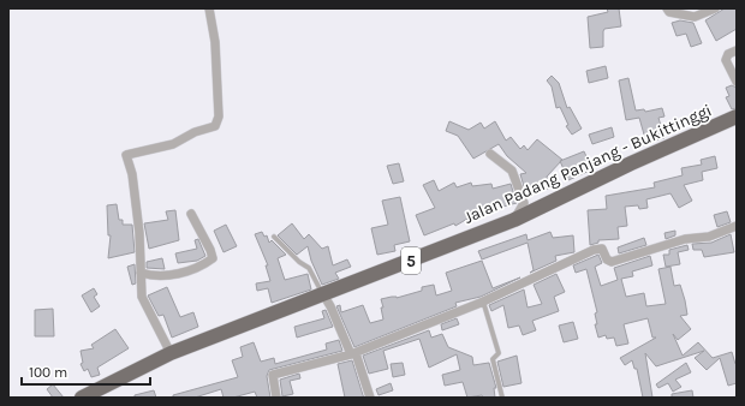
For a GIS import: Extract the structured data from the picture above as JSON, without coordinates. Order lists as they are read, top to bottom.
{
  "streets": {
    "highway": ["Jalan Padang Panjang - Bukittinggi", "5"]
  },
  "scale_bar": "100 m"
}
